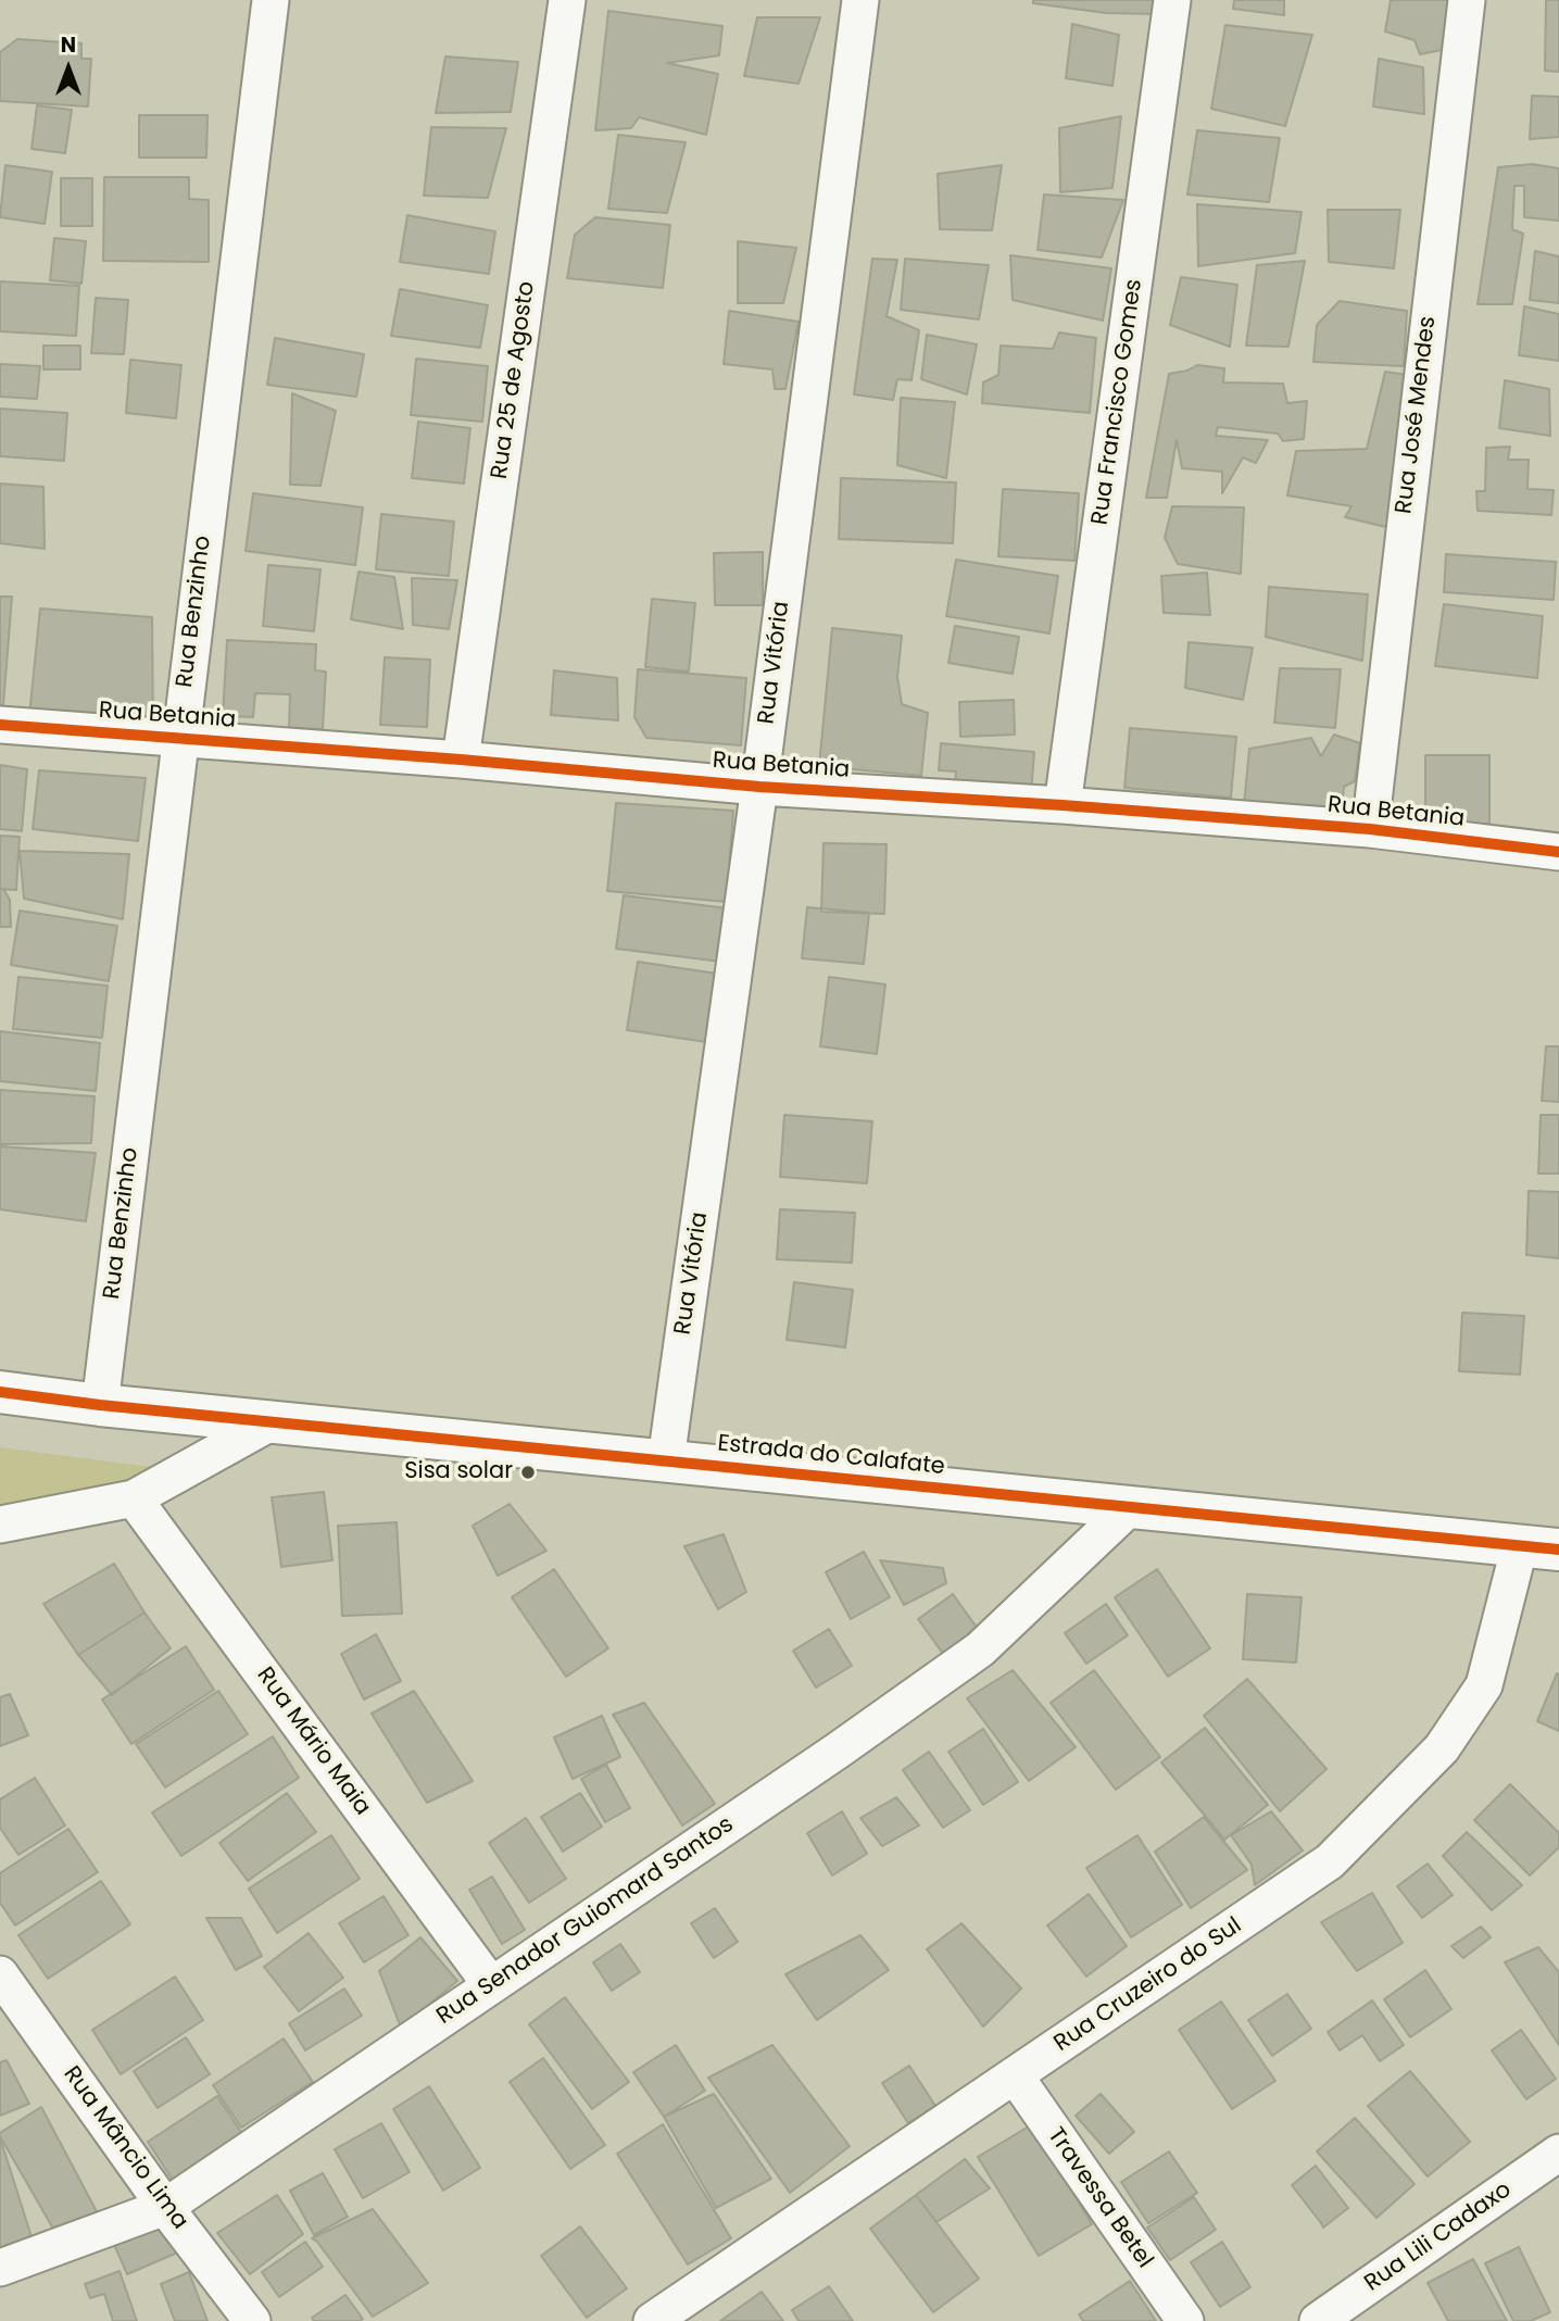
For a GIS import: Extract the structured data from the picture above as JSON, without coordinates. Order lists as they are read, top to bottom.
{
  "streets": {
    "street": [
      "Rua 25 de Agosto",
      "Rua Francisco Gomes",
      "Rua José Mendes",
      "Rua Benzinho",
      "Rua Vitória",
      "Rua Betania",
      "Estrada do Calafate",
      "Rua Mário Maia",
      "Rua Senador Guiomard Santos",
      "Rua Cruzeiro do Sul",
      "Rua Mâncio Lima",
      "Travessa Betel",
      "Rua Lili Cadaxo"
    ]
  },
  "crossings": [
    ["Rua 25 de Agosto", "Rua Betania"],
    ["Rua Francisco Gomes", "Rua Betania"],
    ["Rua José Mendes", "Rua Betania"],
    ["Rua Benzinho", "Rua Betania"],
    ["Rua Benzinho", "Estrada do Calafate"],
    ["Rua Vitória", "Rua Betania"],
    ["Rua Vitória", "Estrada do Calafate"],
    ["Estrada do Calafate", "Rua Senador Guiomard Santos"],
    ["Estrada do Calafate", "Rua Cruzeiro do Sul"],
    ["Rua Mário Maia", "Rua Senador Guiomard Santos"],
    ["Rua Senador Guiomard Santos", "Rua Mâncio Lima"],
    ["Rua Cruzeiro do Sul", "Travessa Betel"]
  ],
  "places": ["Sisa solar"],
  "north": "top"
}
